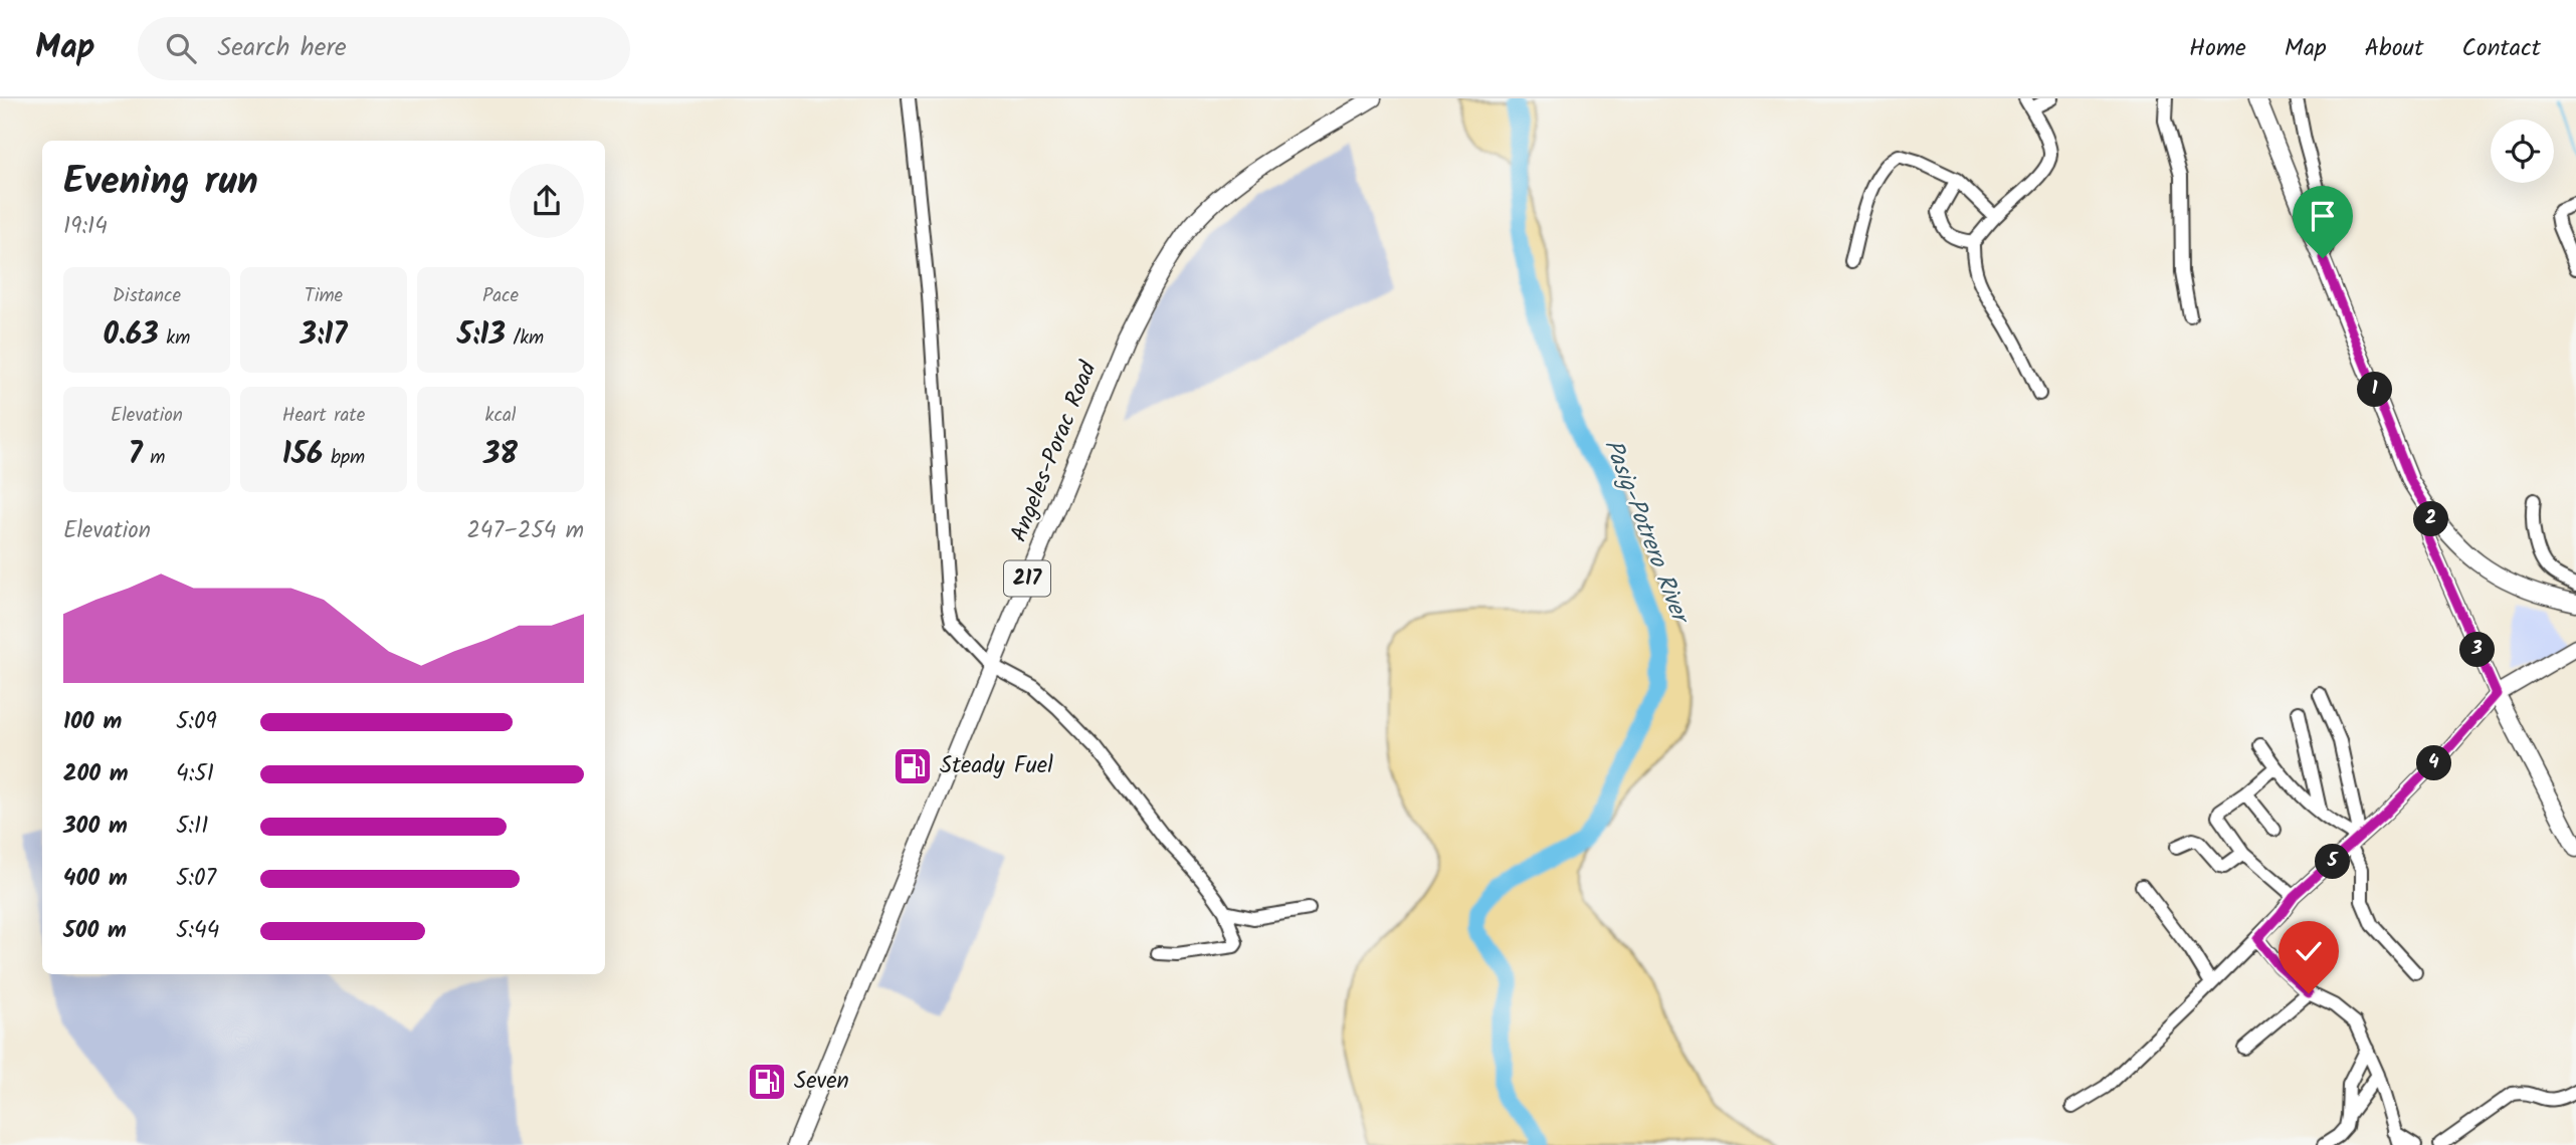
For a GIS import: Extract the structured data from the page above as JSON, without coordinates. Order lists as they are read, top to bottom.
{
  "streets": {
    "main road": ["Angeles-Porac Road", "217"]
  },
  "water": ["Pasig-Potrero River"],
  "places": {
    "fuel station": ["Steady Fuel", "Seven"]
  },
  "page": {
    "header": "Map",
    "search": "Search here",
    "nav": [
      "Home",
      "Map",
      "About",
      "Contact"
    ],
    "heading": ["Evening run", "19:14"],
    "stats": [
      ["Distance", "0.63 km"],
      ["Time", "3:17"],
      ["Pace", "5:13 /km"],
      ["Elevation", "7 m"],
      ["Heart rate", "156 bpm"],
      ["kcal", "38"]
    ],
    "pins": [
      "1",
      "2",
      "3",
      "4",
      "5"
    ],
    "chart": ["Elevation", "247–254 m"],
    "list": [
      {
        "name": "100 m",
        "note": "5:09"
      },
      {
        "name": "200 m",
        "note": "4:51"
      },
      {
        "name": "300 m",
        "note": "5:11"
      },
      {
        "name": "400 m",
        "note": "5:07"
      },
      {
        "name": "500 m",
        "note": "5:44"
      }
    ]
  }
}
